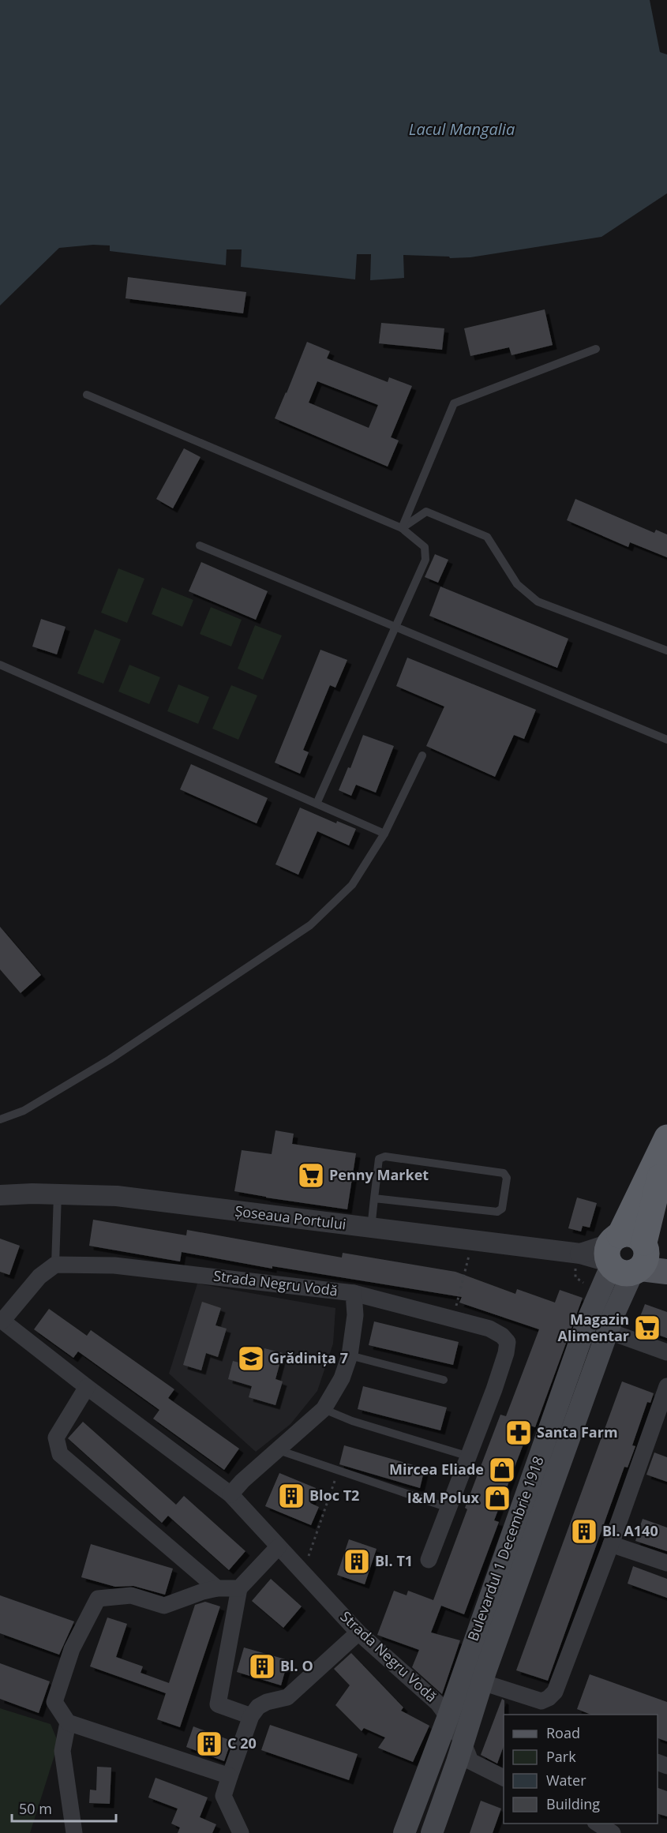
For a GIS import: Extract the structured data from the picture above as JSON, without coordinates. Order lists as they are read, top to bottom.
{
  "streets": {
    "highway": ["Bulevardul 1 Decembrie 1918"],
    "street": ["Șoseaua Portului", "Strada Negru Vodă"]
  },
  "crossings": [
    ["Șoseaua Portului", "Bulevardul 1 Decembrie 1918"],
    ["Strada Negru Vodă", "Bulevardul 1 Decembrie 1918"]
  ],
  "water": ["Lacul Mangalia"],
  "places": {
    "supermarket": ["Penny Market", "Magazin Alimentar"],
    "school or university": ["Grădinița 7"],
    "pharmacy": ["Santa Farm"],
    "shop": ["Mircea Eliade", "I&M Polux"],
    "building": [
      "Bloc T2",
      "Bl. A140",
      "Bl. T1",
      "Bl. O",
      "C 20"
    ]
  },
  "legend": [
    "Road",
    "Park",
    "Water",
    "Building"
  ],
  "scale_bar": "50 m"
}
